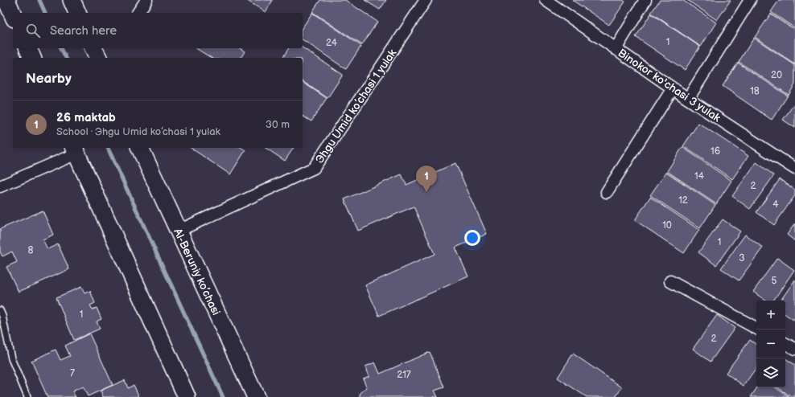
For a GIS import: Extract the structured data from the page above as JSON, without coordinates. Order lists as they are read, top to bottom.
{
  "streets": {
    "main road": ["Al-Beruniy ko’chasi"],
    "street": ["Binokor ko'chasi 3 yulak", "Эhgu Umid ko’chasi 1 yulak"]
  },
  "crossings": [
    ["Эhgu Umid ko’chasi 1 yulak", "Al-Beruniy ko’chasi"]
  ],
  "house_numbers": [
    "1",
    "24",
    "20",
    "18",
    "16",
    "14",
    "2",
    "12",
    "4",
    "10",
    "1",
    "8",
    "3",
    "5",
    "1",
    "2",
    "7",
    "217"
  ],
  "page": {
    "search": "Search here",
    "heading": "Nearby",
    "list": [
      {
        "mark": "1",
        "name": "26 maktab",
        "note": "School · Эhgu Umid ko’chasi 1 yulak",
        "value": "30 m"
      }
    ],
    "pins": "1",
    "map_buttons": ["+", "−"]
  }
}
